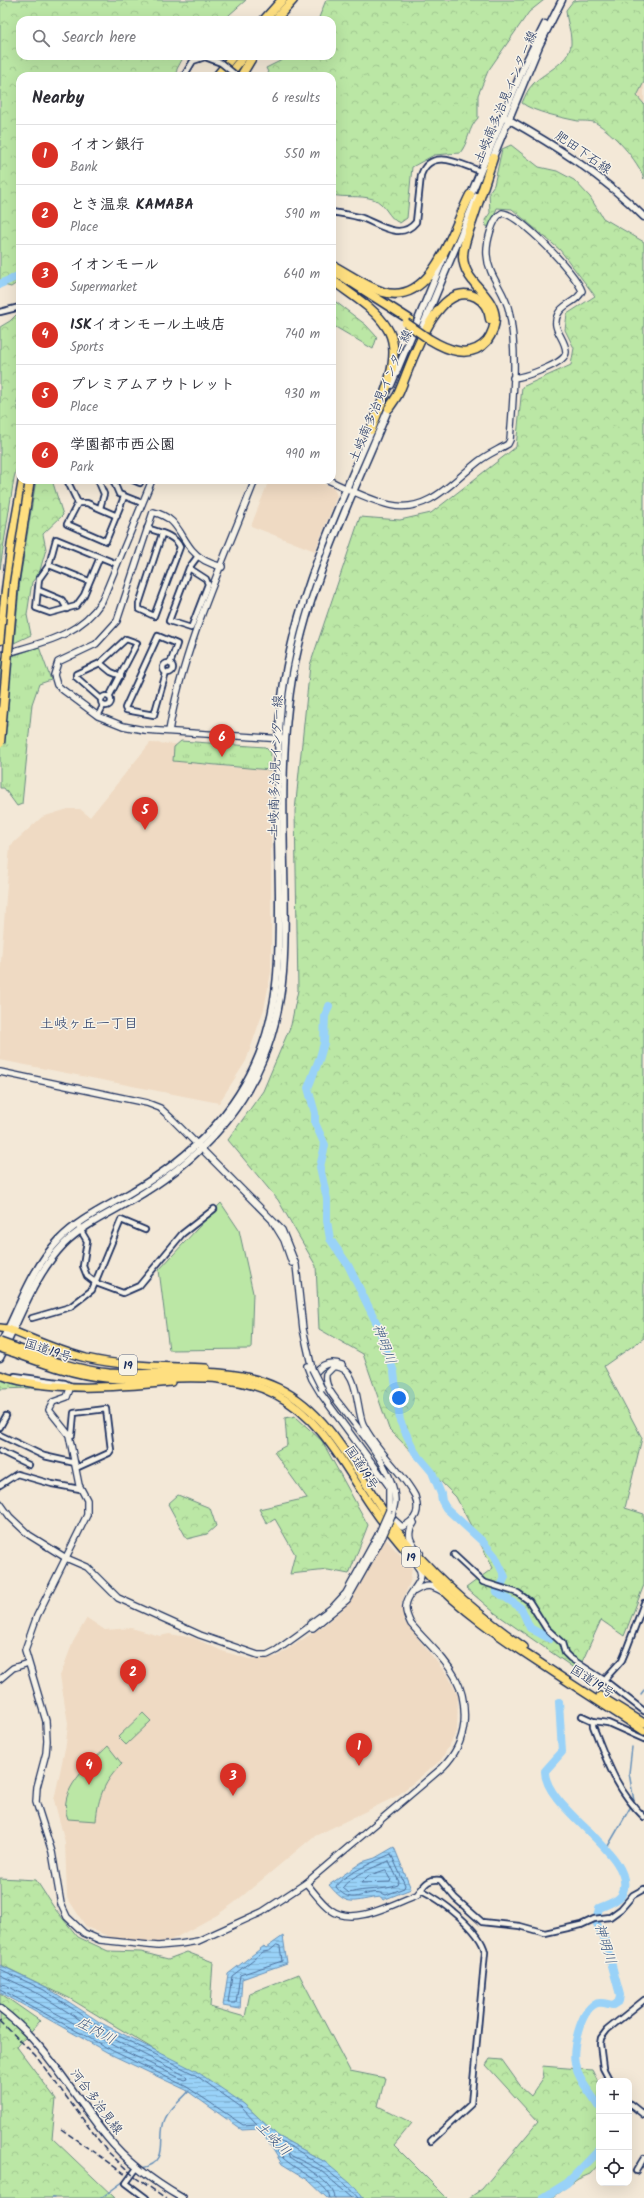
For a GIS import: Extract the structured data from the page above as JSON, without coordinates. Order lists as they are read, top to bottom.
{
  "streets": {
    "highway": ["国道19号", "19"],
    "main road": ["土岐南多治見インター線", "肥田下石線", "河合多治見線"]
  },
  "crossings": [
    ["土岐南多治見インター線", "肥田下石線"],
    ["土岐南多治見インター線", "19"],
    ["国道19号", "19"]
  ],
  "districts": ["土岐ヶ丘一丁目"],
  "water": ["神明川", "庄内川", "土岐川"],
  "page": {
    "search": "Search here",
    "heading": ["Nearby", "6 results"],
    "list": [
      {
        "mark": "1",
        "name": "イオン銀行",
        "note": "Bank",
        "value": "550 m"
      },
      {
        "mark": "2",
        "name": "とき温泉 KAMABA",
        "note": "Place",
        "value": "590 m"
      },
      {
        "mark": "3",
        "name": "イオンモール",
        "note": "Supermarket",
        "value": "640 m"
      },
      {
        "mark": "4",
        "name": "ISKイオンモール土岐店",
        "note": "Sports",
        "value": "740 m"
      },
      {
        "mark": "5",
        "name": "プレミアムアウトレット",
        "note": "Place",
        "value": "930 m"
      },
      {
        "mark": "6",
        "name": "学園都市西公園",
        "note": "Park",
        "value": "990 m"
      }
    ],
    "pins": [
      "6",
      "5",
      "2",
      "1",
      "4",
      "3"
    ],
    "map_buttons": ["+", "−"]
  }
}
